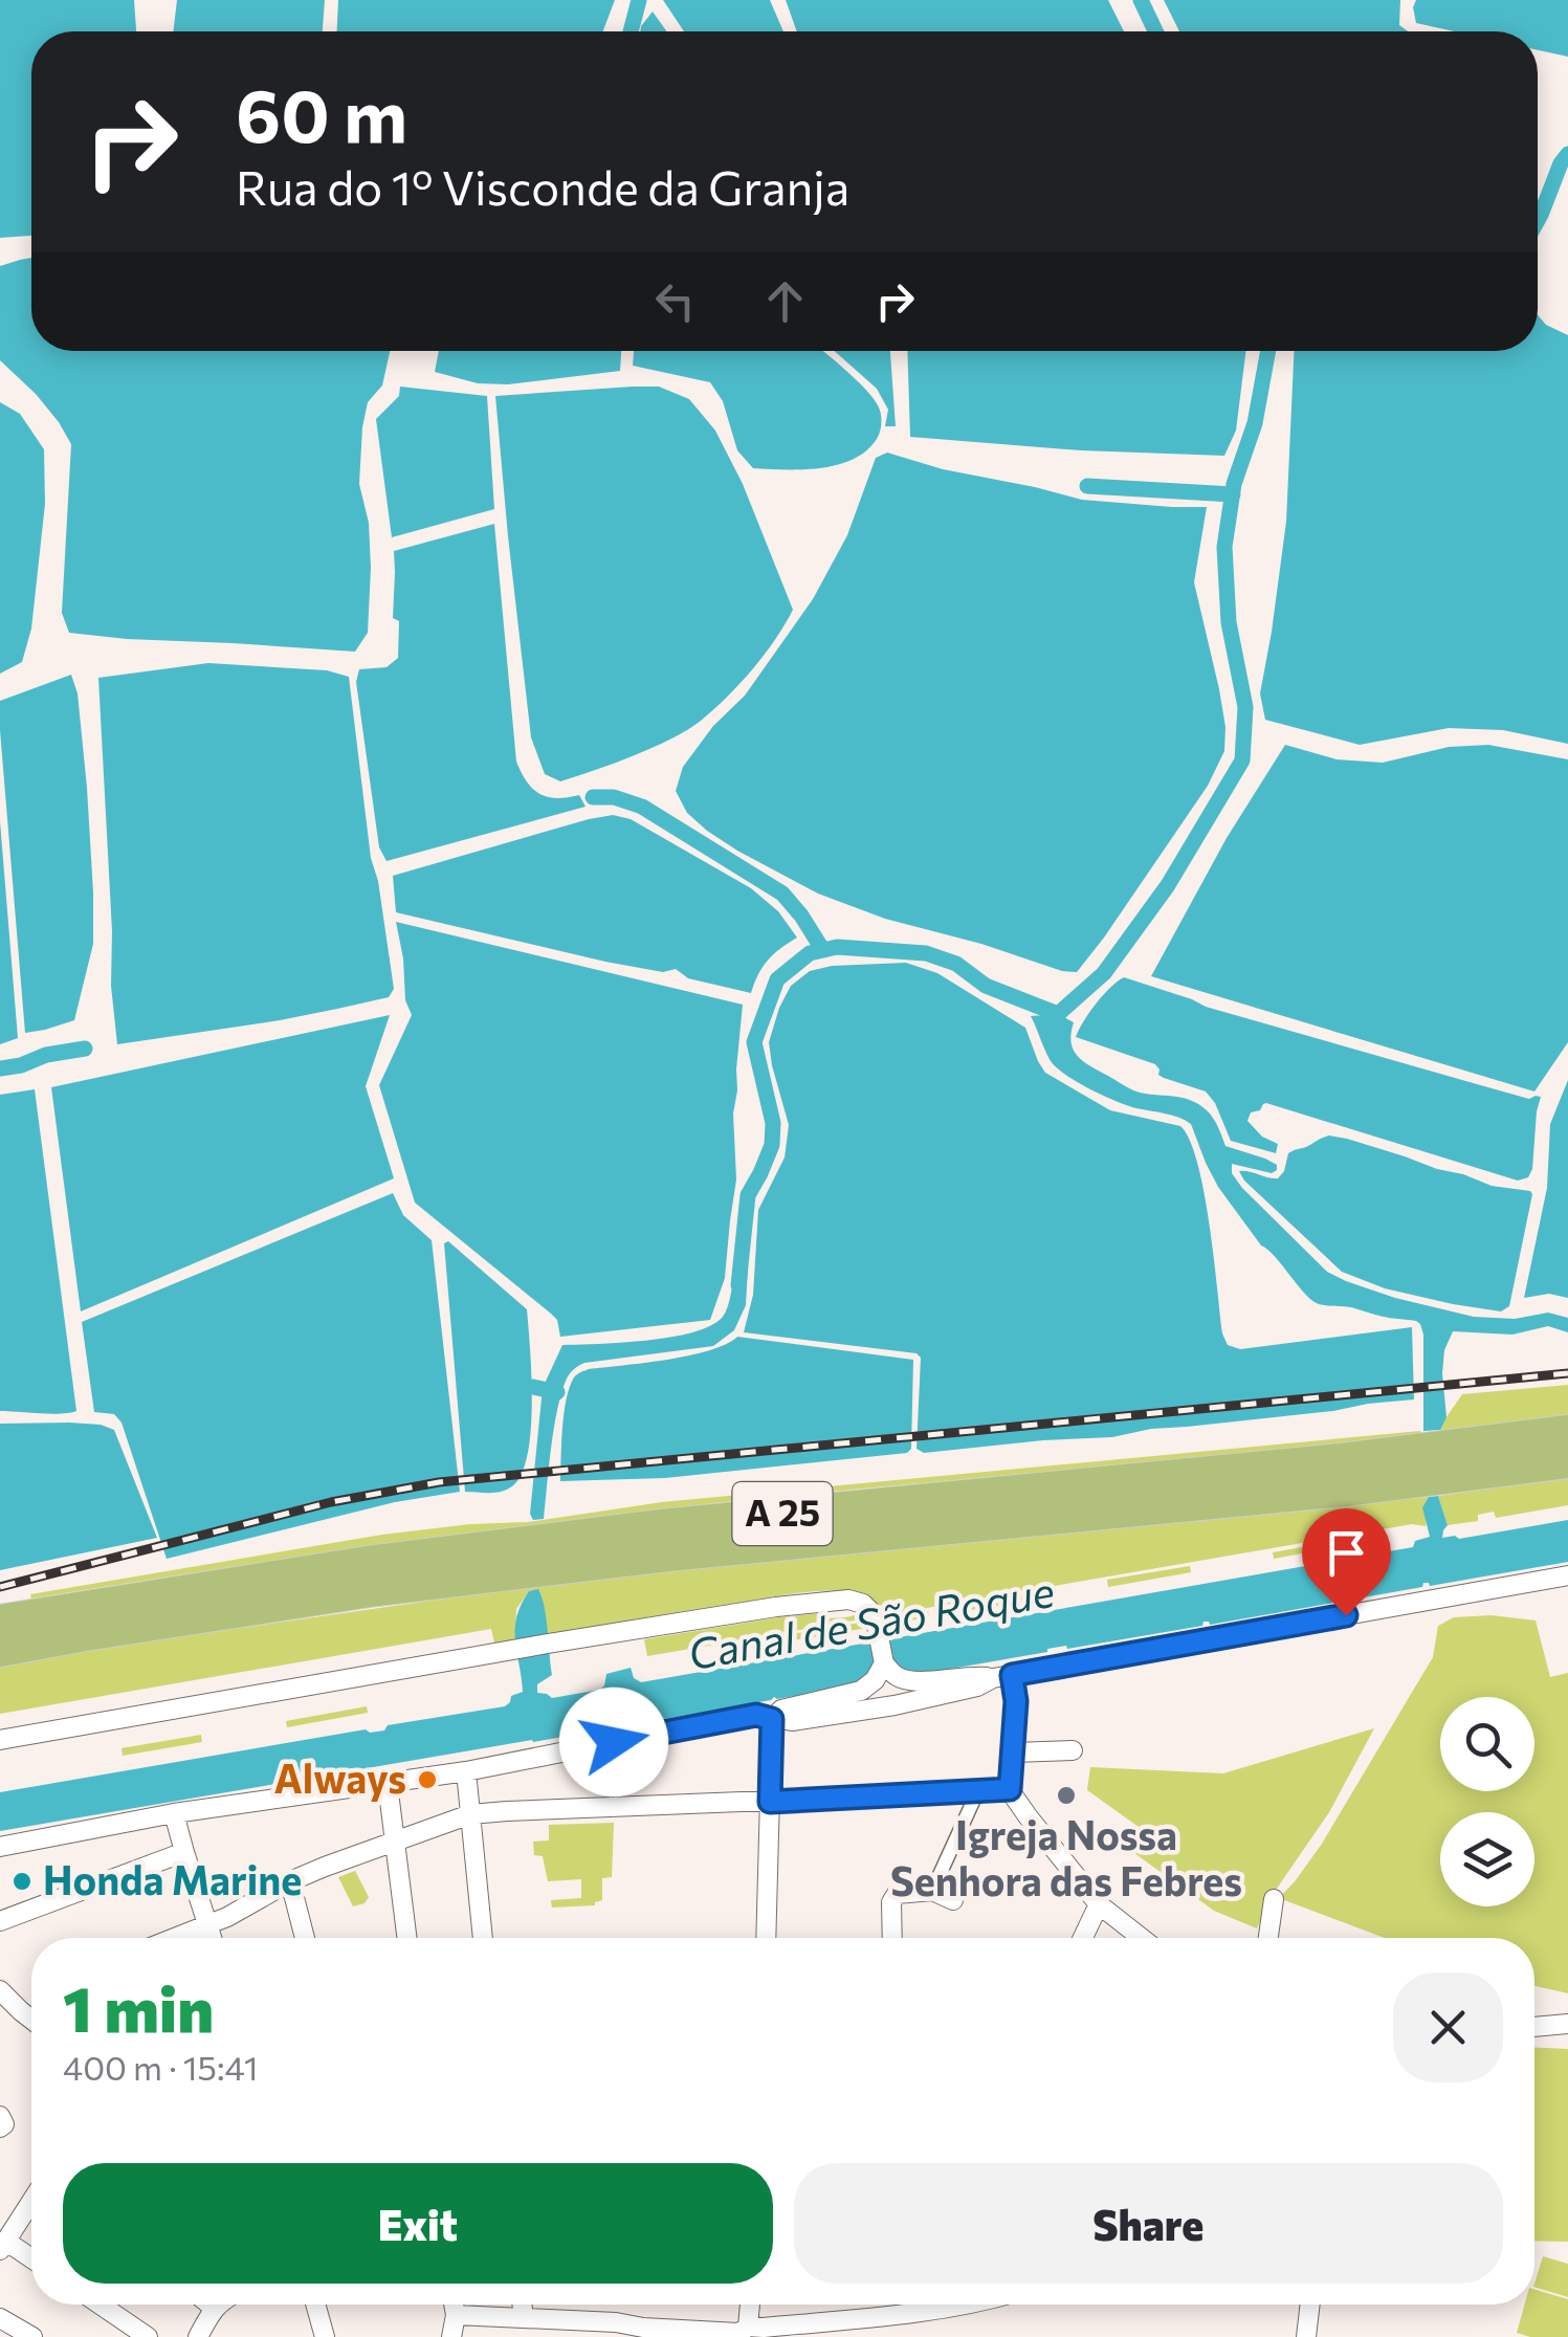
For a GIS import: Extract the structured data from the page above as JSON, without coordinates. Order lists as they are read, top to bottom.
{
  "streets": {
    "highway": ["A 25"]
  },
  "water": ["Canal de São Roque"],
  "places": ["Always", "Igreja Nossa Senhora das Febres", "Honda Marine"],
  "page": {
    "turn": ["60 m", "Rua do 1º Visconde da Granja"],
    "heading": ["1 min", "400 m · 15:41"],
    "buttons": ["Exit", "Share"]
  }
}
